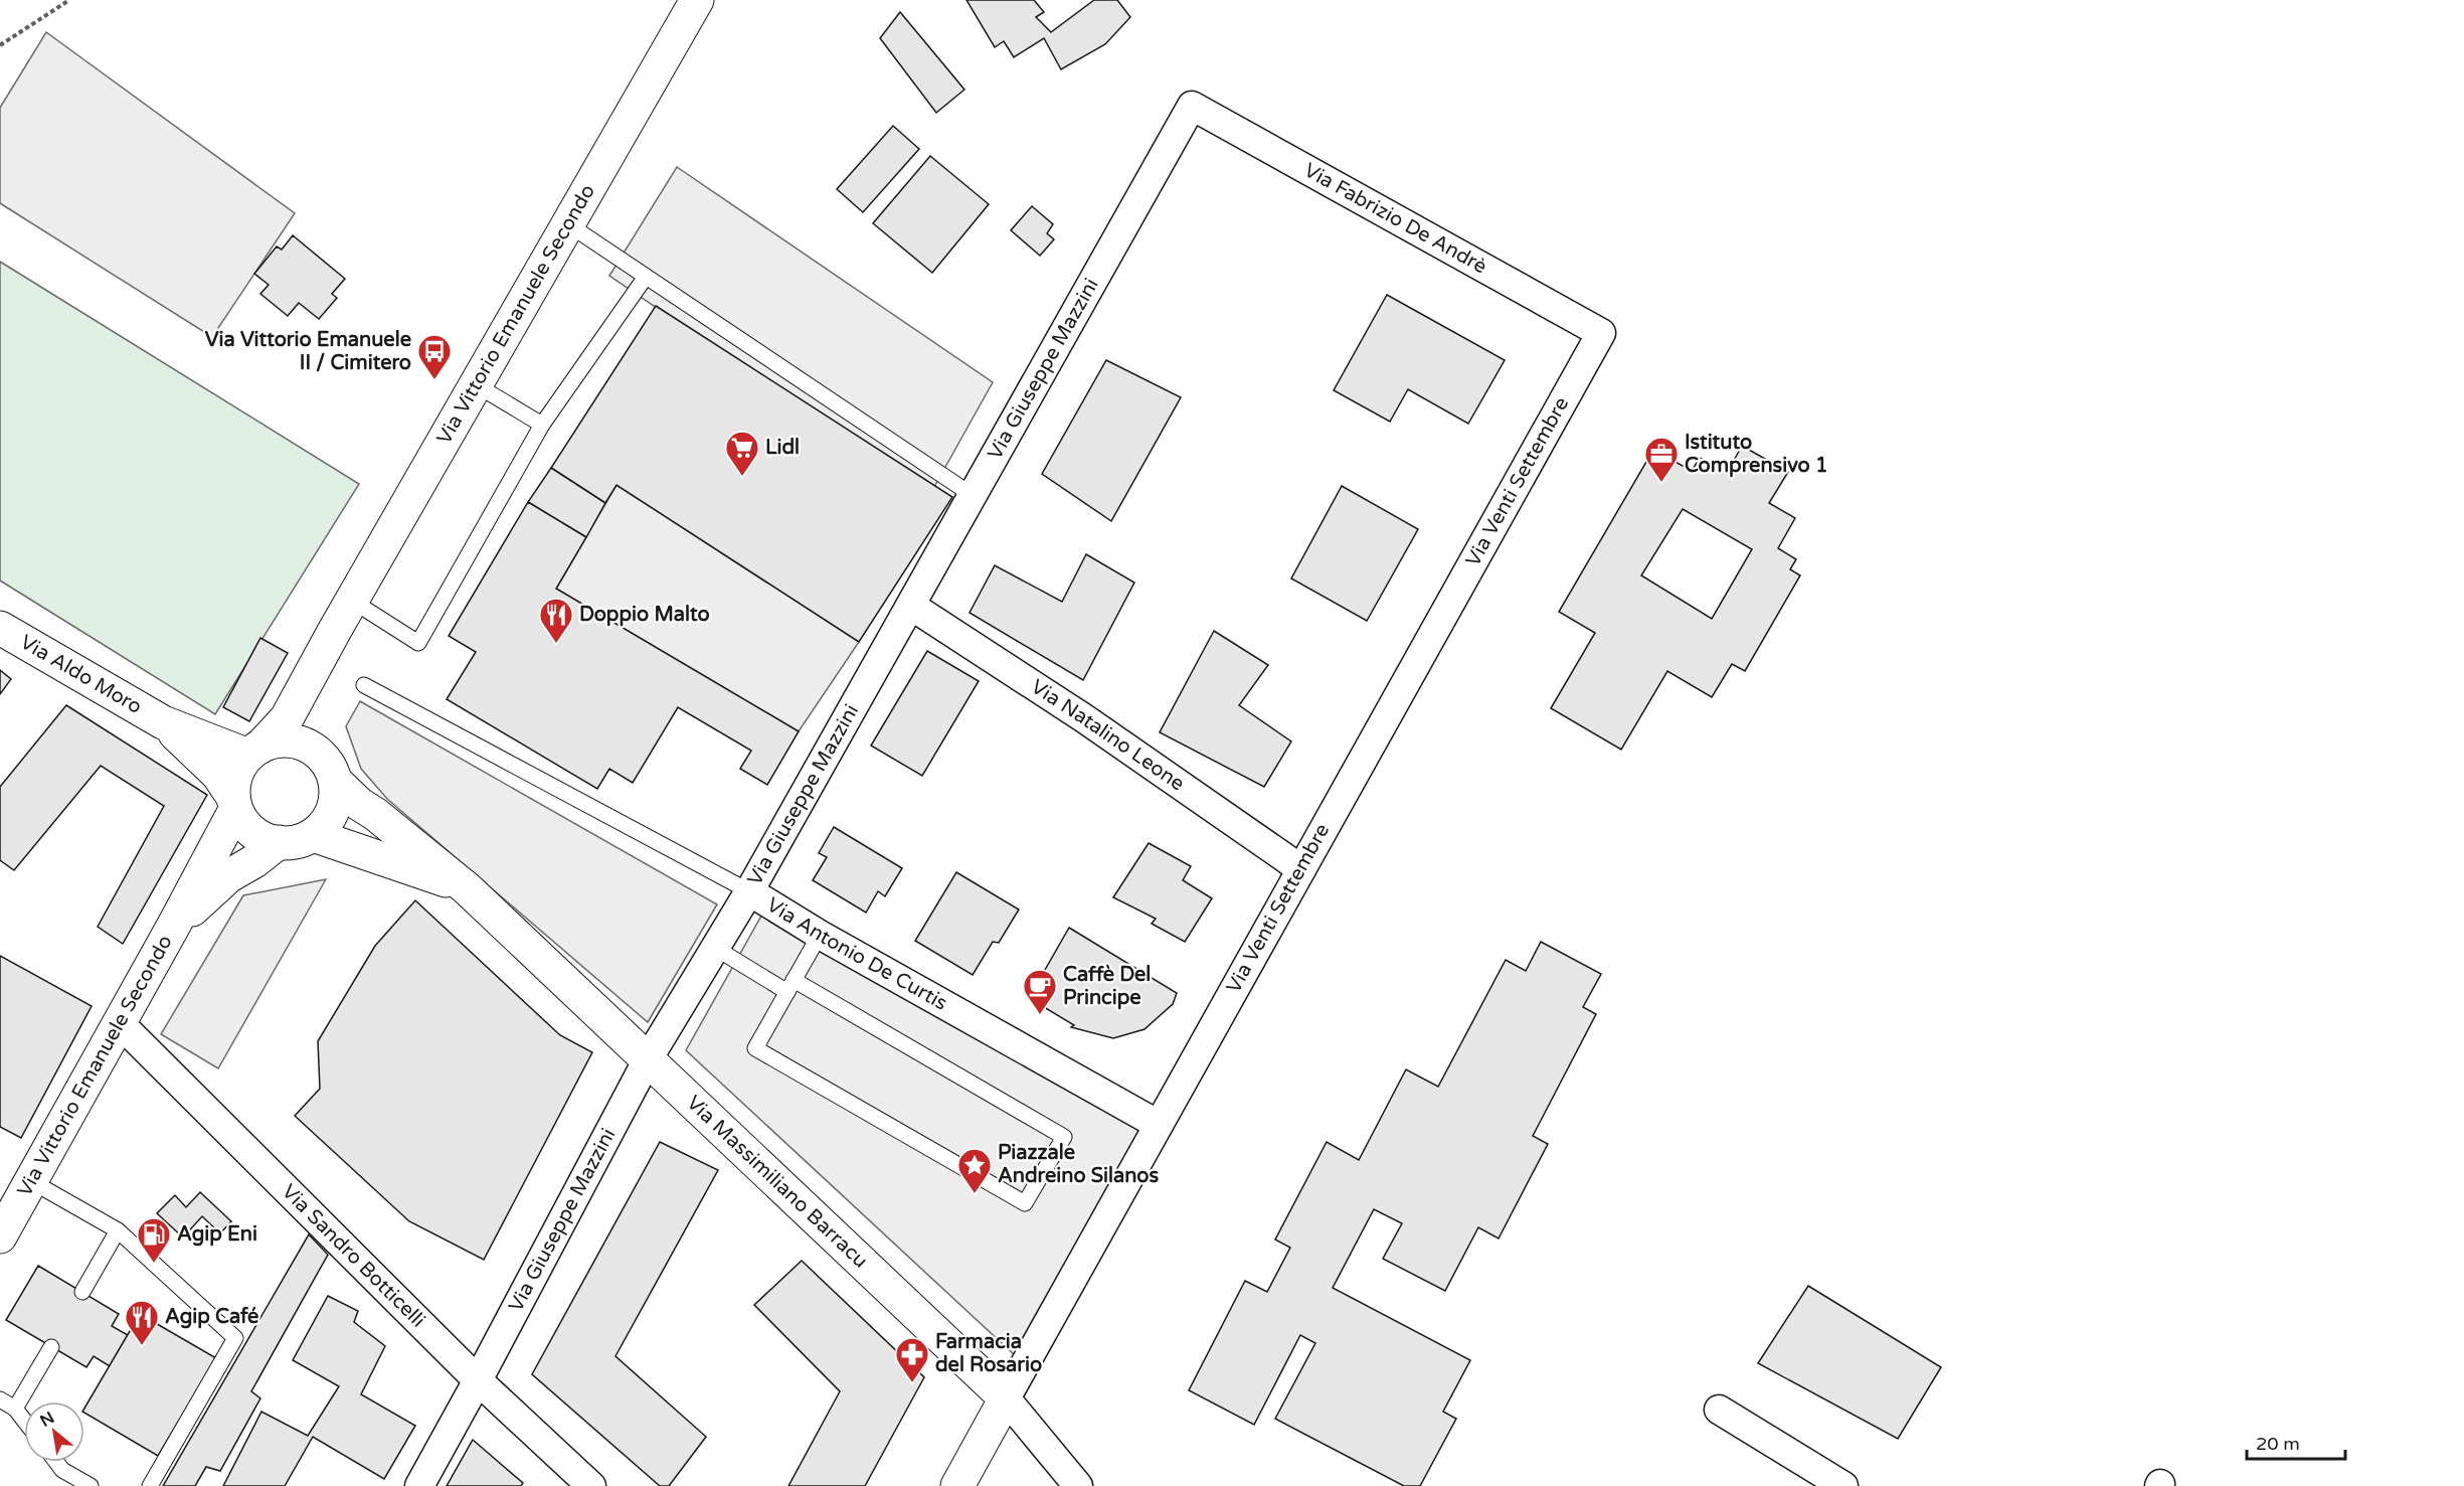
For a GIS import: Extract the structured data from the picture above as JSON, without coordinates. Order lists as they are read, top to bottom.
{
  "streets": {
    "main road": [
      "Via Vittorio Emanuele Secondo",
      "Via Venti Settembre",
      "Via Aldo Moro",
      "Via Massimiliano Barracu"
    ],
    "street": [
      "Via Fabrizio De Andrè",
      "Via Giuseppe Mazzini",
      "Via Natalino Leone",
      "Via Antonio De Curtis",
      "Via Sandro Botticelli"
    ]
  },
  "crossings": [
    ["Via Fabrizio De Andrè", "Via Giuseppe Mazzini"],
    ["Via Fabrizio De Andrè", "Via Venti Settembre"],
    ["Via Vittorio Emanuele Secondo", "Via Aldo Moro"],
    ["Via Vittorio Emanuele Secondo", "Via Massimiliano Barracu"],
    ["Via Vittorio Emanuele Secondo", "Via Sandro Botticelli"],
    ["Via Giuseppe Mazzini", "Via Natalino Leone"],
    ["Via Giuseppe Mazzini", "Via Antonio De Curtis"],
    ["Via Giuseppe Mazzini", "Via Massimiliano Barracu"],
    ["Via Giuseppe Mazzini", "Via Sandro Botticelli"],
    ["Via Venti Settembre", "Via Natalino Leone"],
    ["Via Venti Settembre", "Via Antonio De Curtis"],
    ["Via Venti Settembre", "Via Massimiliano Barracu"],
    ["Via Aldo Moro", "Via Massimiliano Barracu"]
  ],
  "places": {
    "bus stop": ["Via Vittorio Emanuele II / Cimitero"],
    "supermarket": ["Lidl"],
    "office": ["Istituto Comprensivo 1"],
    "restaurant": ["Doppio Malto", "Agip Café"],
    "cafe": ["Caffè Del Principe"],
    "place": ["Piazzale Andreino Silanos"],
    "fuel station": ["Agip Eni"],
    "pharmacy": ["Farmacia del Rosario"]
  },
  "scale_bar": "20 m",
  "north": "top left"
}
